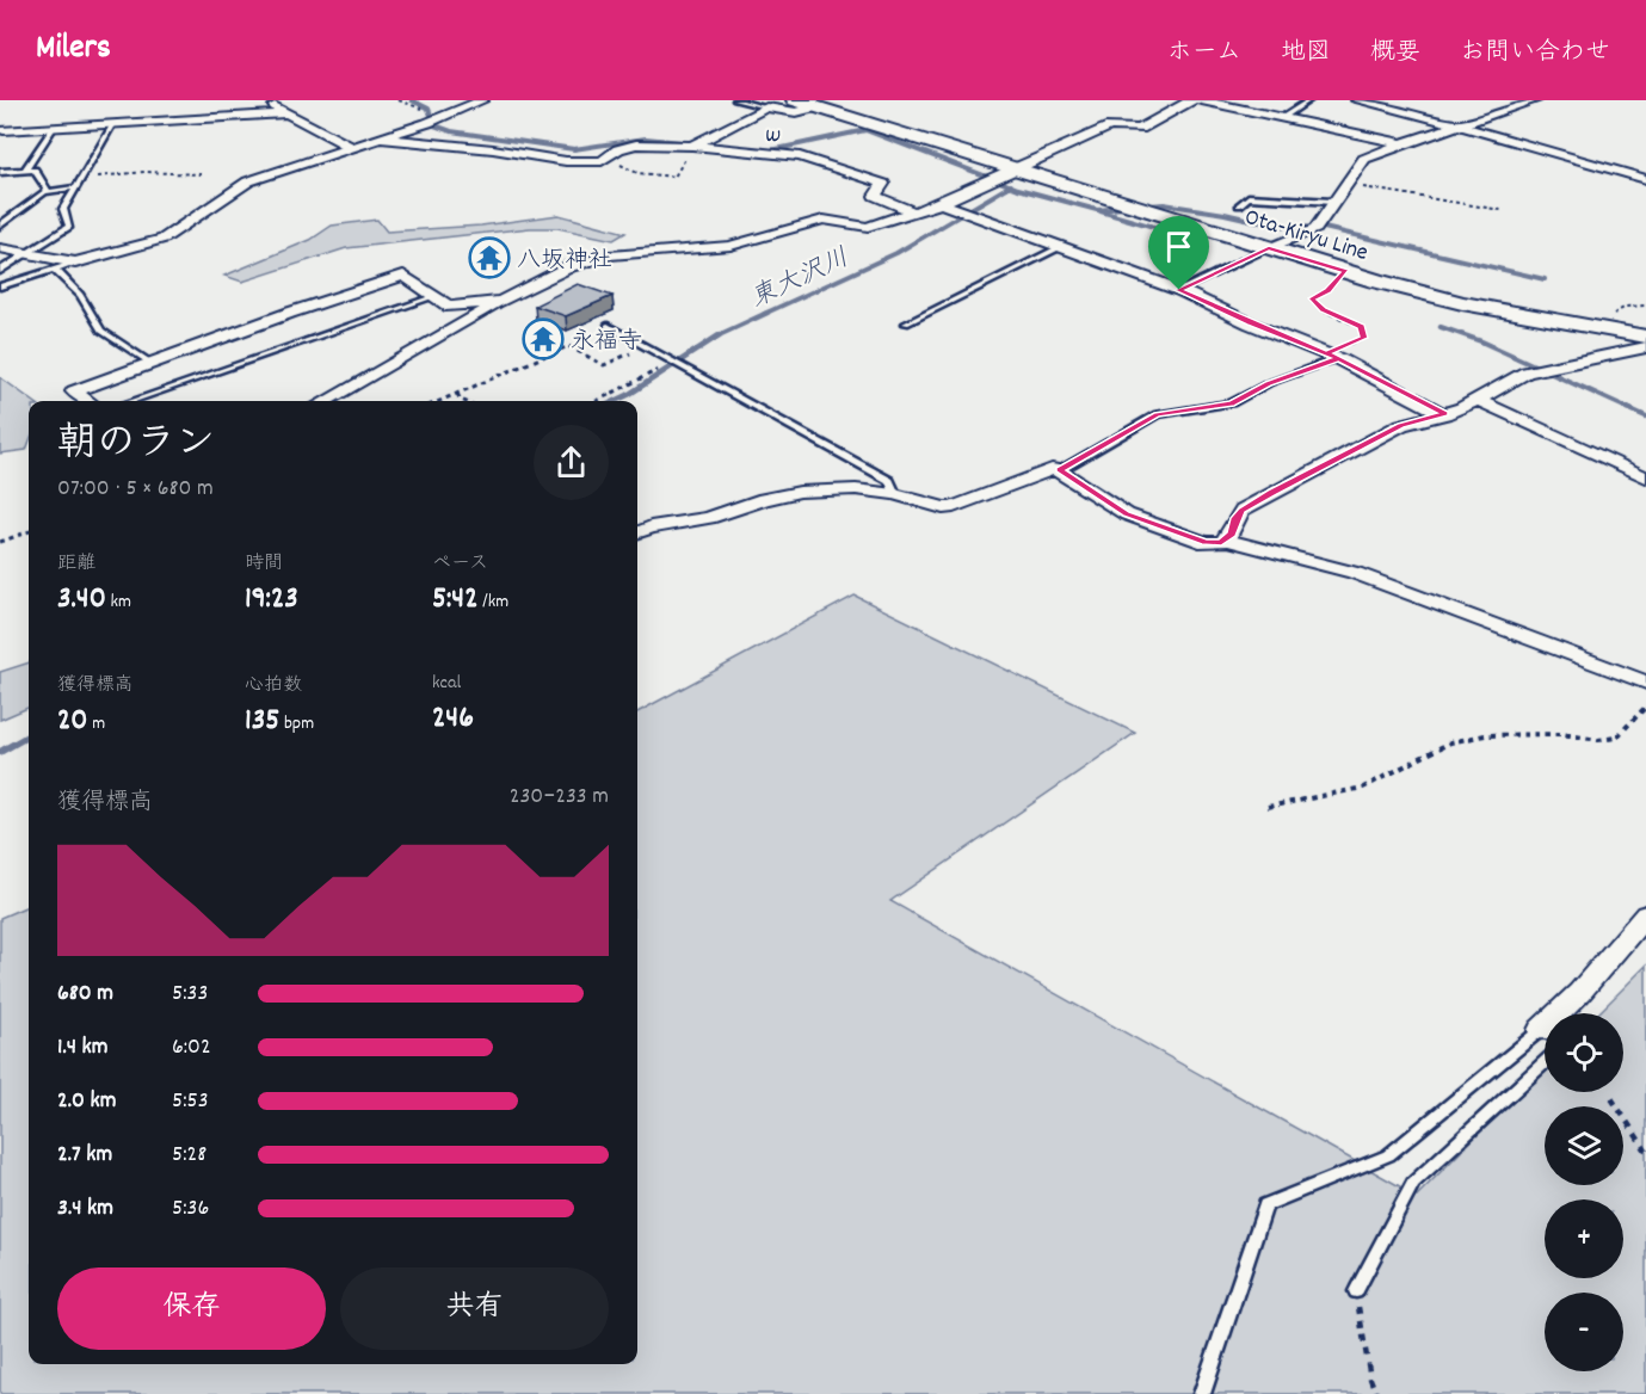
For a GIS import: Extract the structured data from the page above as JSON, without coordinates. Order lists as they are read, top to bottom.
{
  "streets": {
    "main road": ["Ota-Kiryu Line"],
    "street": ["w"]
  },
  "water": ["東大沢川"],
  "places": {
    "temple": ["八坂神社", "永福寺"]
  },
  "page": {
    "header": "Milers",
    "nav": [
      "ホーム",
      "地図",
      "概要",
      "お問い合わせ"
    ],
    "heading": ["朝のラン", "07:00 · 5 × 680 m"],
    "stats": [
      ["距離", "3.40 km"],
      ["時間", "19:23"],
      ["ペース", "5:42 /km"],
      ["獲得標高", "20 m"],
      ["心拍数", "135 bpm"],
      ["kcal", "246"]
    ],
    "chart": ["獲得標高", "230–233 m"],
    "list": [
      {
        "name": "680 m",
        "note": "5:33"
      },
      {
        "name": "1.4 km",
        "note": "6:02"
      },
      {
        "name": "2.0 km",
        "note": "5:53"
      },
      {
        "name": "2.7 km",
        "note": "5:28"
      },
      {
        "name": "3.4 km",
        "note": "5:36"
      }
    ],
    "map_buttons": ["+", "−"],
    "buttons": ["保存", "共有"]
  }
}
